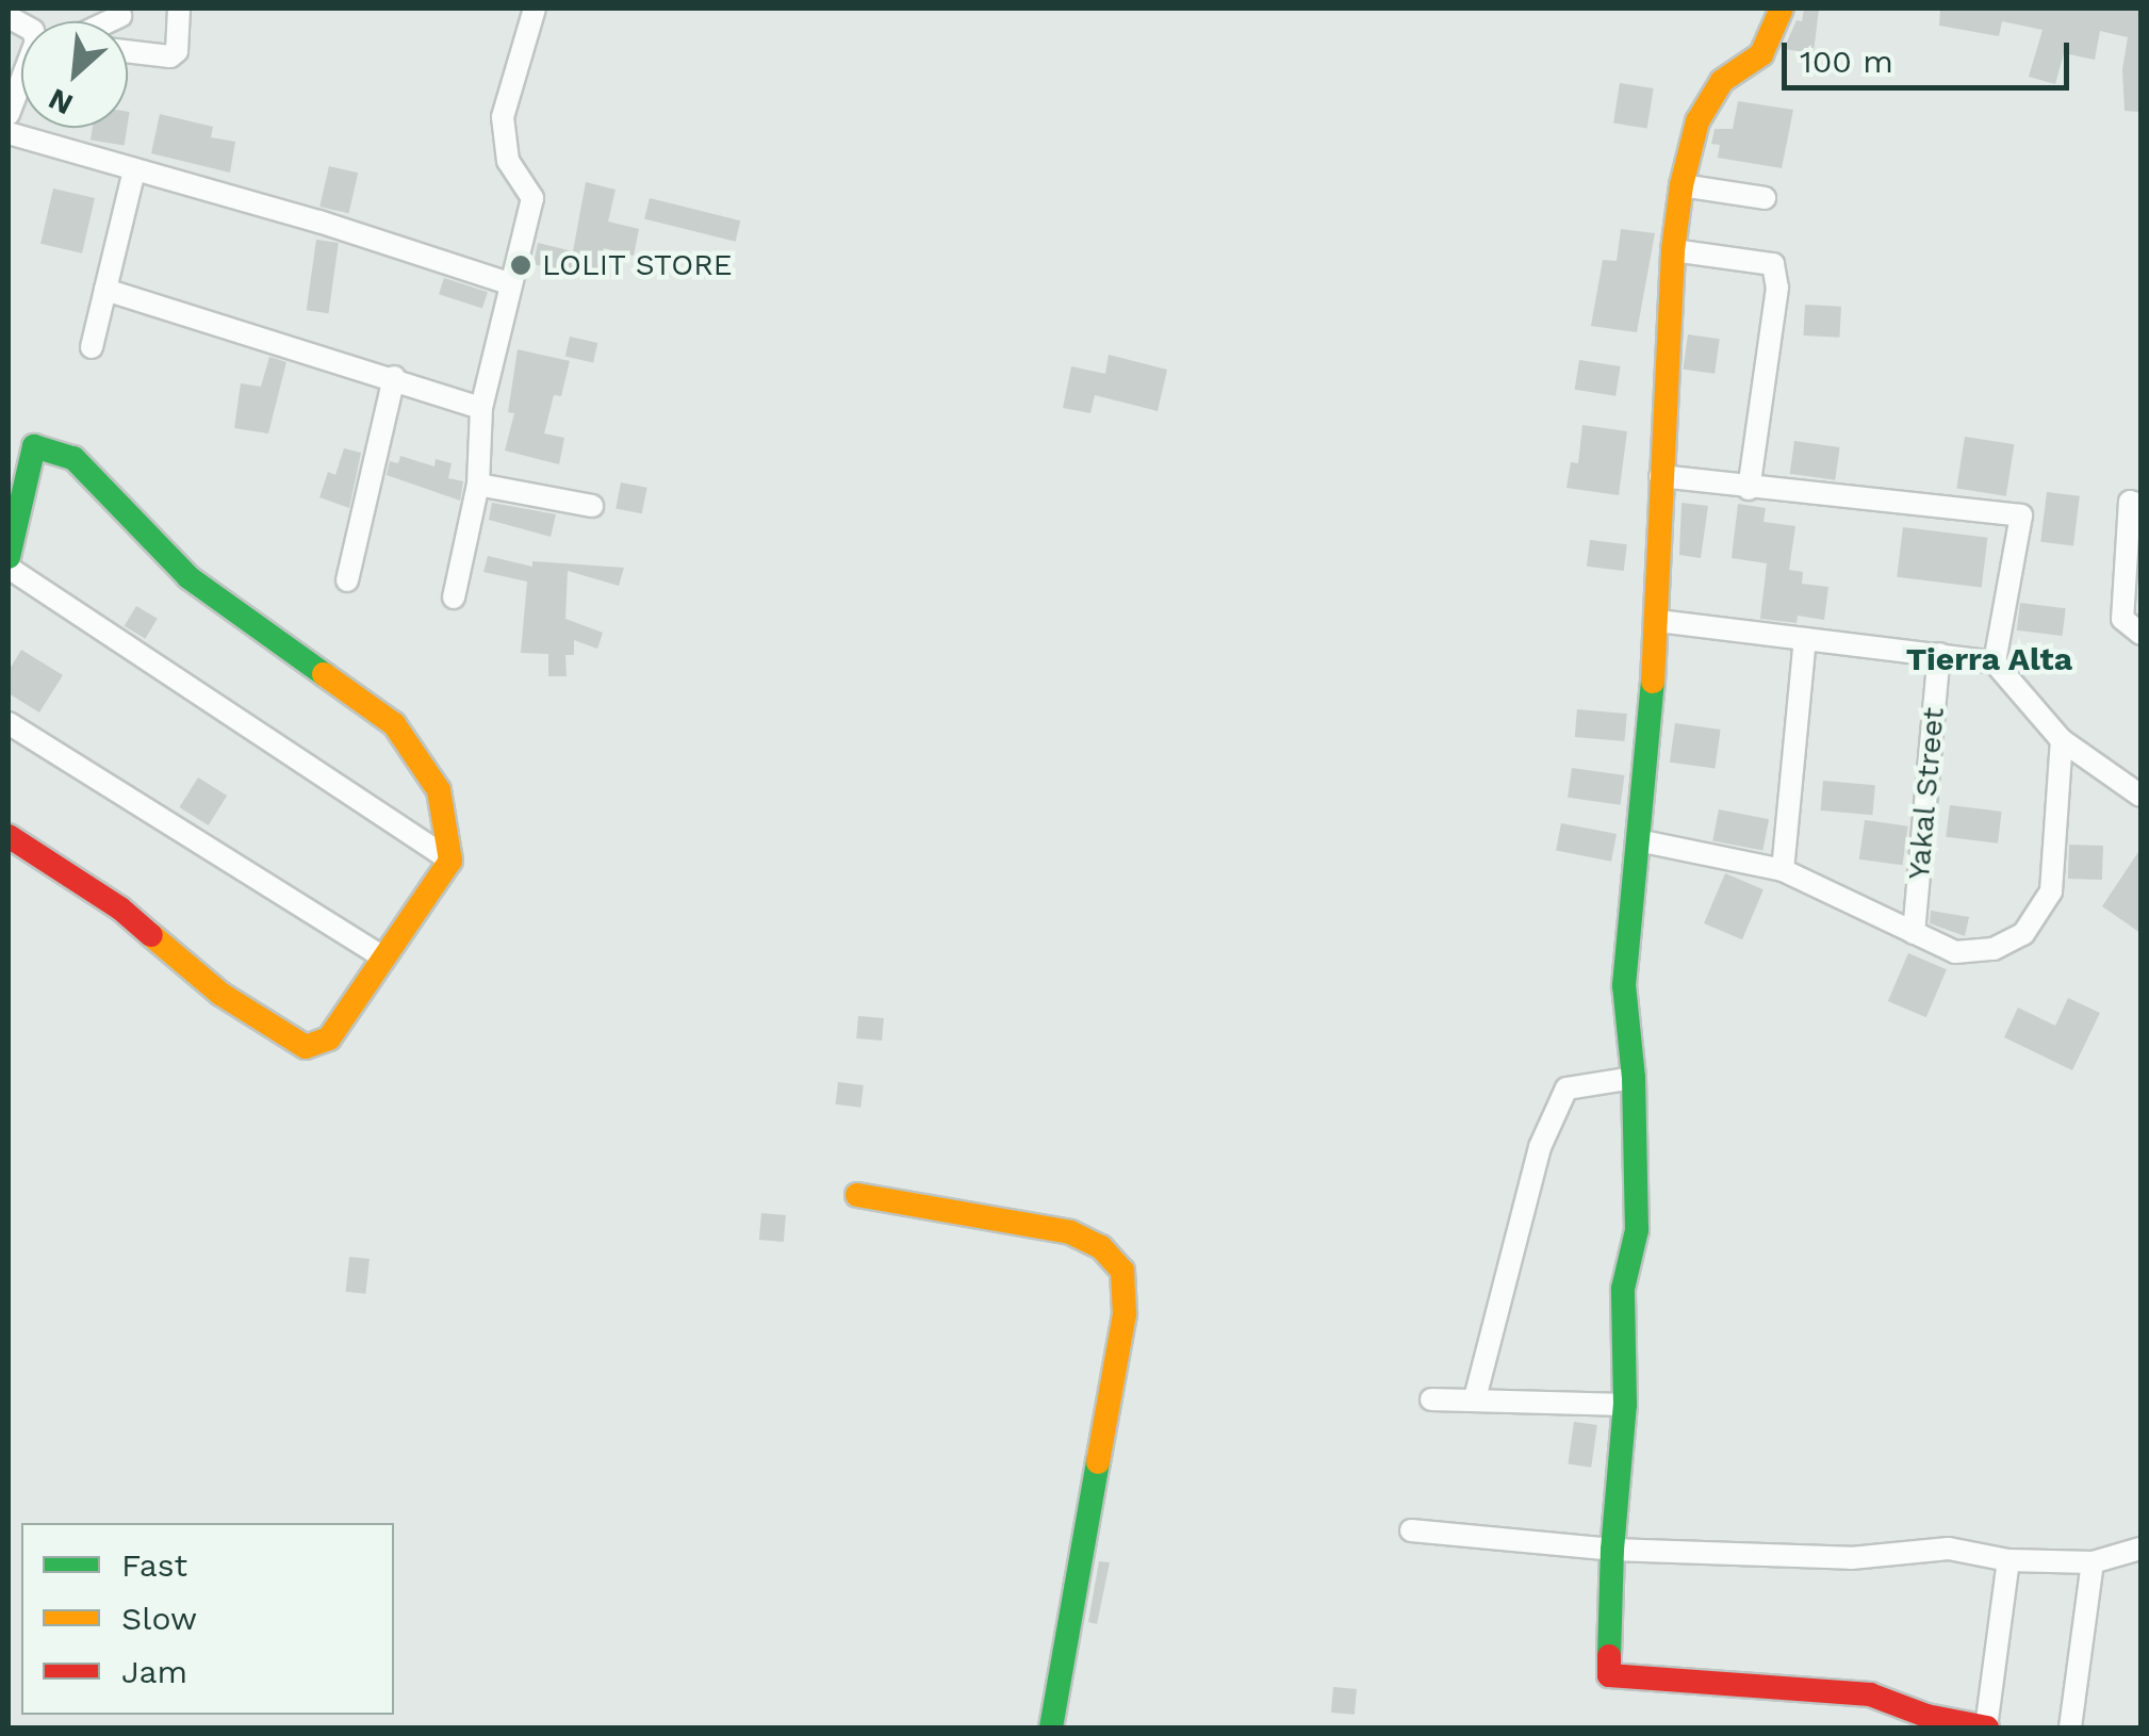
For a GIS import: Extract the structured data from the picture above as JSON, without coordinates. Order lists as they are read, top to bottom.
{
  "streets": {
    "street": ["Yakal Street"]
  },
  "districts": ["Tierra Alta"],
  "places": ["LOLIT STORE"],
  "legend": ["Fast", "Slow", "Jam"],
  "scale_bar": "100 m",
  "north": "bottom left"
}
